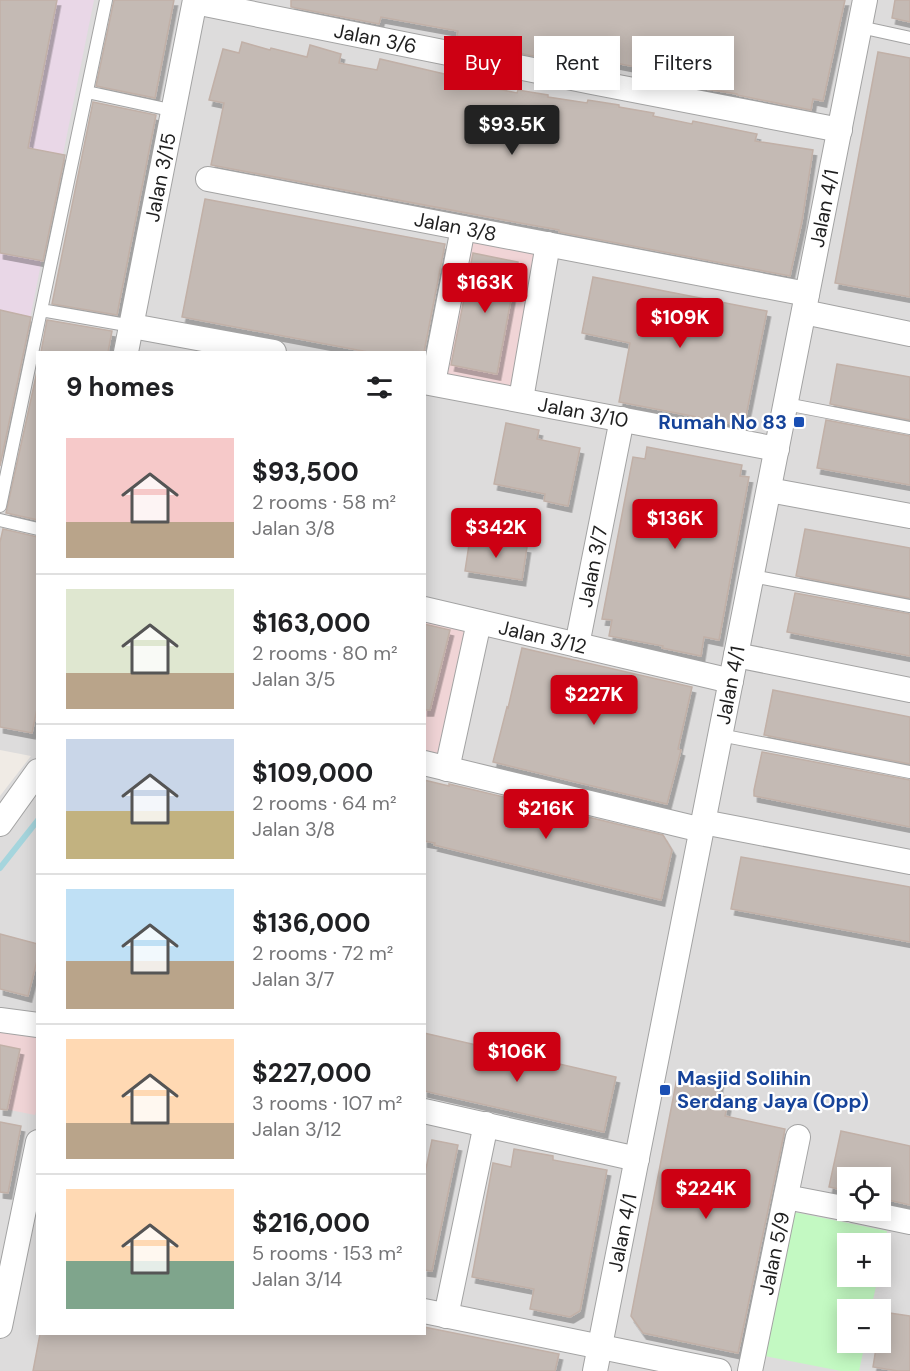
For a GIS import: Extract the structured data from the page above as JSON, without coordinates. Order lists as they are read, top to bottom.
{
  "streets": {
    "street": [
      "Jalan 3/6",
      "Jalan 3/15",
      "Jalan 4/1",
      "Jalan 3/8",
      "Jalan 3/10",
      "Jalan 3/7",
      "Jalan 3/12",
      "Jalan 5/9"
    ]
  },
  "crossings": [
    ["Jalan 3/6", "Jalan 3/15"],
    ["Jalan 3/6", "Jalan 4/1"],
    ["Jalan 4/1", "Jalan 3/8"],
    ["Jalan 4/1", "Jalan 3/10"],
    ["Jalan 4/1", "Jalan 3/12"],
    ["Jalan 3/10", "Jalan 3/7"],
    ["Jalan 3/7", "Jalan 3/12"]
  ],
  "places": {
    "transit": ["Rumah No 83", "Masjid Solihin Serdang Jaya (Opp)"]
  },
  "page": {
    "chip": ["Buy", "Rent", "Filters"],
    "price": [
      "$93.5K",
      "$163K",
      "$109K",
      "$136K",
      "$342K",
      "$227K",
      "$216K",
      "$106K",
      "$224K"
    ],
    "heading": "9 homes",
    "list": [
      {
        "name": "$93,500",
        "note": "2 rooms · 58 m² · Jalan 3/8"
      },
      {
        "name": "$163,000",
        "note": "2 rooms · 80 m² · Jalan 3/5"
      },
      {
        "name": "$109,000",
        "note": "2 rooms · 64 m² · Jalan 3/8"
      },
      {
        "name": "$136,000",
        "note": "2 rooms · 72 m² · Jalan 3/7"
      },
      {
        "name": "$227,000",
        "note": "3 rooms · 107 m² · Jalan 3/12"
      },
      {
        "name": "$216,000",
        "note": "5 rooms · 153 m² · Jalan 3/14"
      }
    ],
    "map_buttons": ["+", "−"]
  }
}
